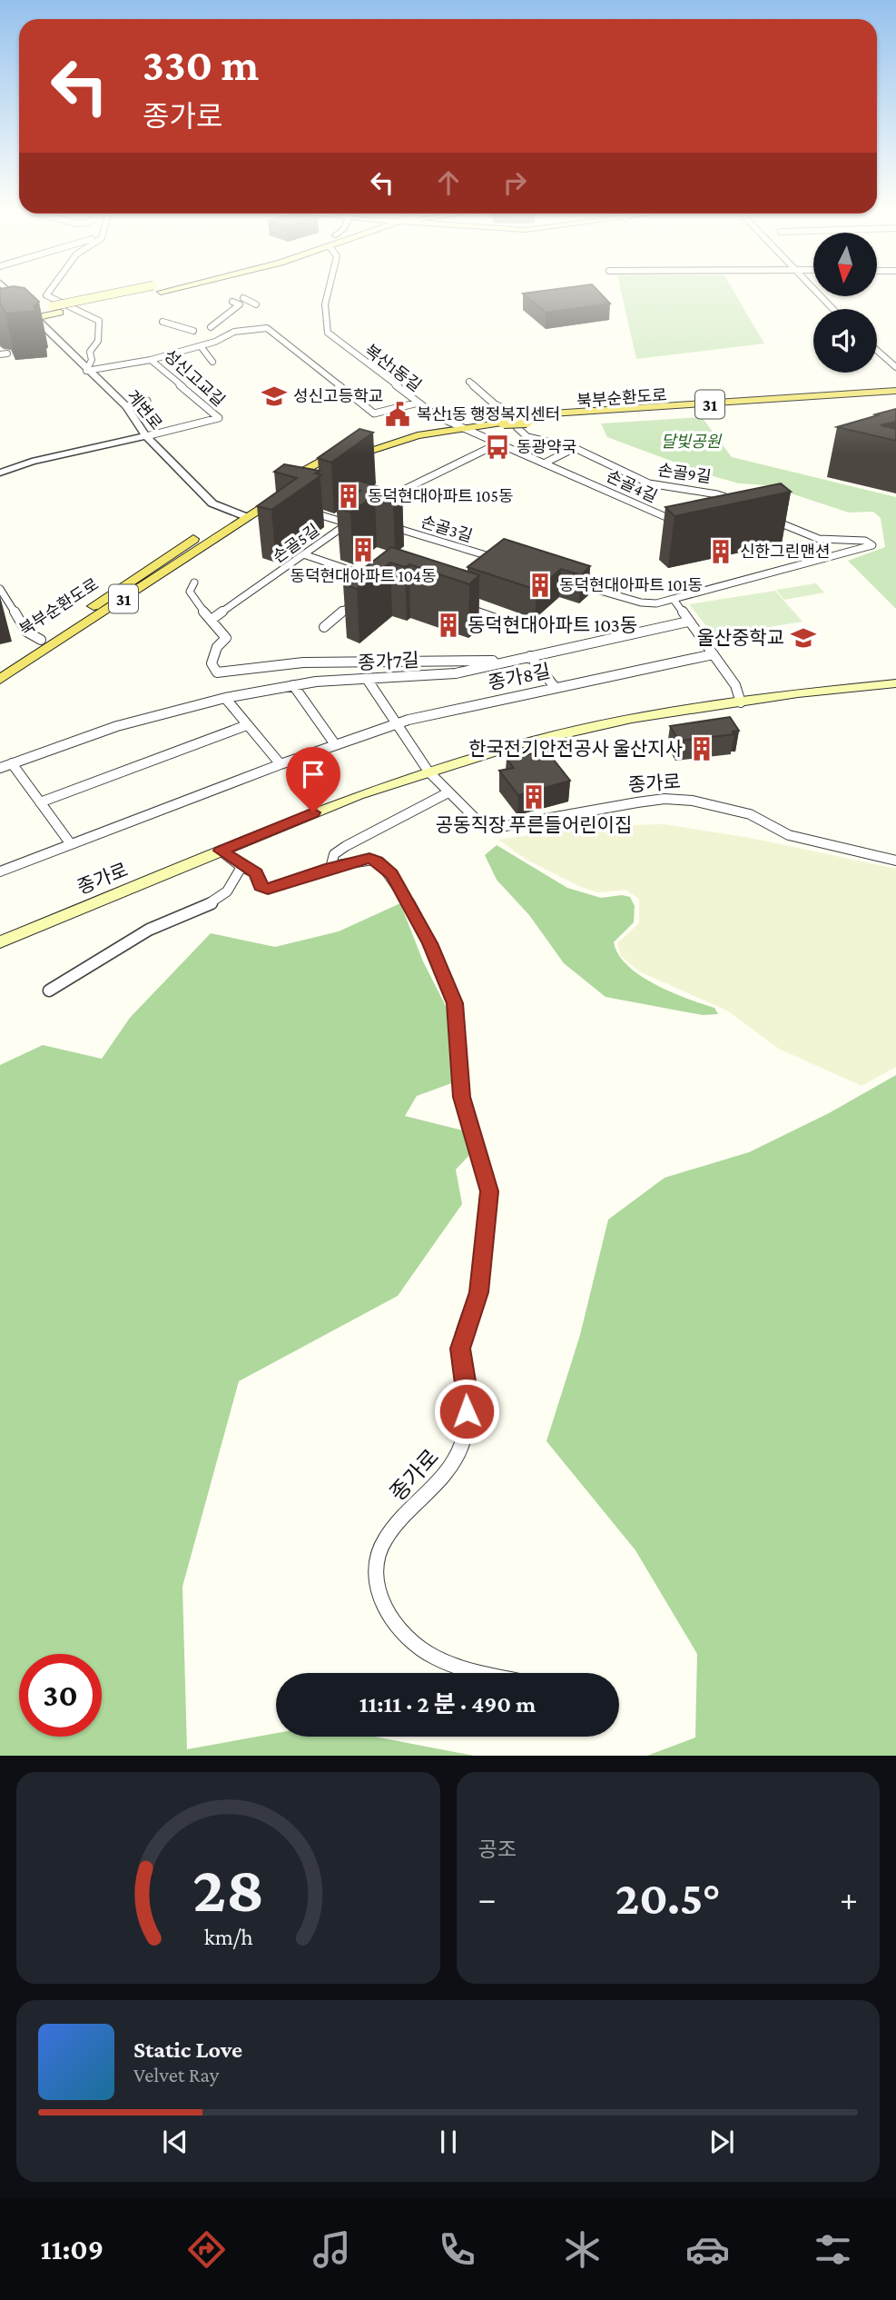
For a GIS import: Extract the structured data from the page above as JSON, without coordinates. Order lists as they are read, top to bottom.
{
  "streets": {
    "main road": ["북부순환도로", "31", "종가로"],
    "street": [
      "복산1동길",
      "성신고교길",
      "계변로",
      "손골9길",
      "손골4길",
      "손골3길",
      "손골5길",
      "종가7길",
      "종가8길"
    ]
  },
  "crossings": [
    ["복산1동길", "성신고교길"],
    ["복산1동길", "북부순환도로"],
    ["복산1동길", "손골4길"],
    ["성신고교길", "계변로"],
    ["북부순환도로", "계변로"],
    ["북부순환도로", "손골9길"],
    ["북부순환도로", "손골4길"]
  ],
  "parks": ["달빛공원"],
  "places": {
    "school or university": ["성신고등학교", "울산중학교"],
    "public building": ["복산1동 행정복지센터"],
    "bus stop": ["동광약국"],
    "building": [
      "동덕현대아파트 105동",
      "동덕현대아파트 104동",
      "신한그린맨션",
      "동덕현대아파트 101동",
      "동덕현대아파트 103동",
      "한국전기안전공사 울산지사",
      "공동직장 푸른들어린이집"
    ]
  },
  "north": "bottom",
  "page": {
    "turn": ["330 m", "종가로"],
    "limit": "30",
    "trip": "11:11 · 2 분 · 490 m",
    "tile": "공조",
    "heat": ["−", "20.5°", "+"],
    "song": ["Static Love", "Velvet Ray"],
    "tabs": "11:09",
    "gauge": ["28", "km/h"]
  }
}
